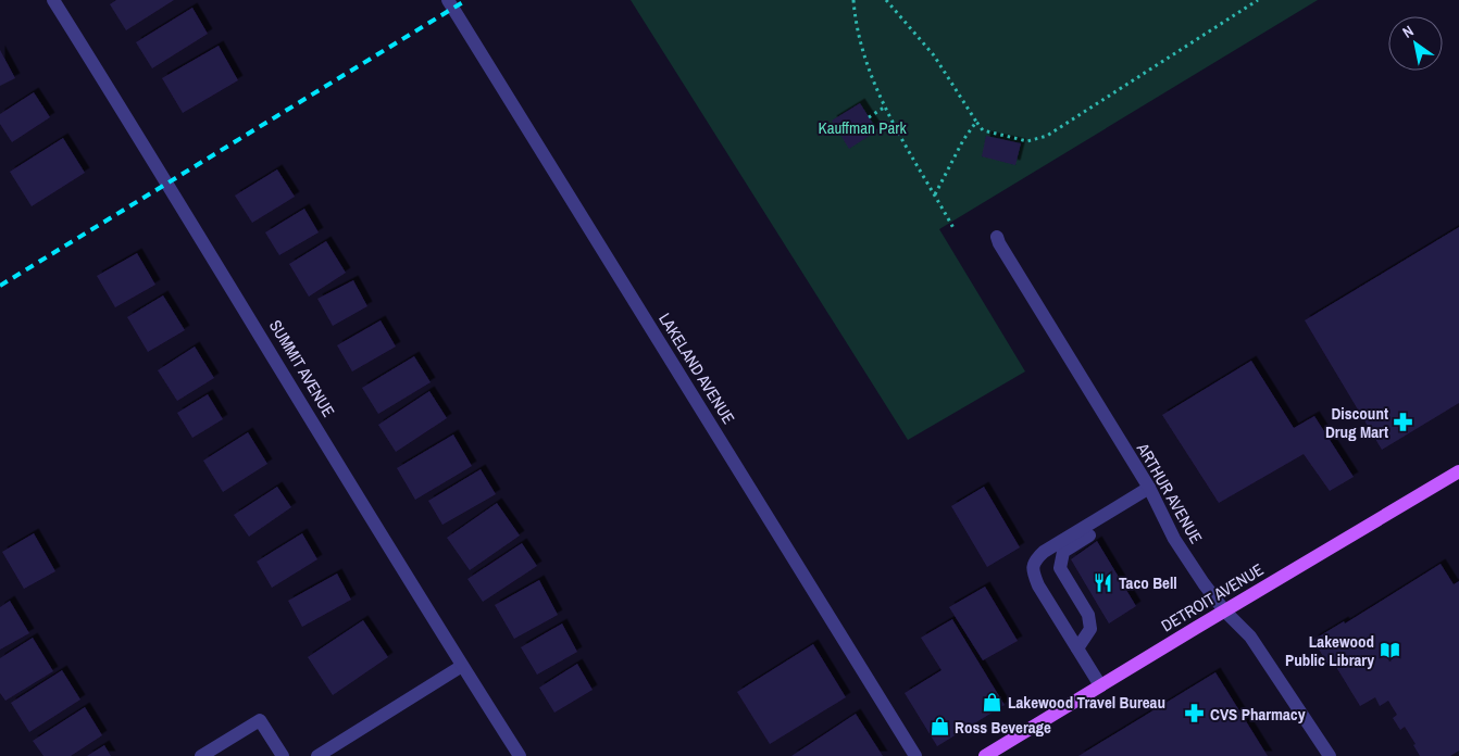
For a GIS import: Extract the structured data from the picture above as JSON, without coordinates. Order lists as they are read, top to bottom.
{
  "streets": {
    "main road": ["DETROIT AVENUE"],
    "street": ["SUMMIT AVENUE", "LAKELAND AVENUE", "ARTHUR AVENUE"]
  },
  "crossings": [
    ["ARTHUR AVENUE", "DETROIT AVENUE"]
  ],
  "parks": ["Kauffman Park"],
  "places": {
    "pharmacy": ["Discount Drug Mart", "CVS Pharmacy"],
    "restaurant": ["Taco Bell"],
    "library": ["Lakewood Public Library"],
    "shop": ["Lakewood Travel Bureau", "Ross Beverage"]
  },
  "north": "top left"
}
